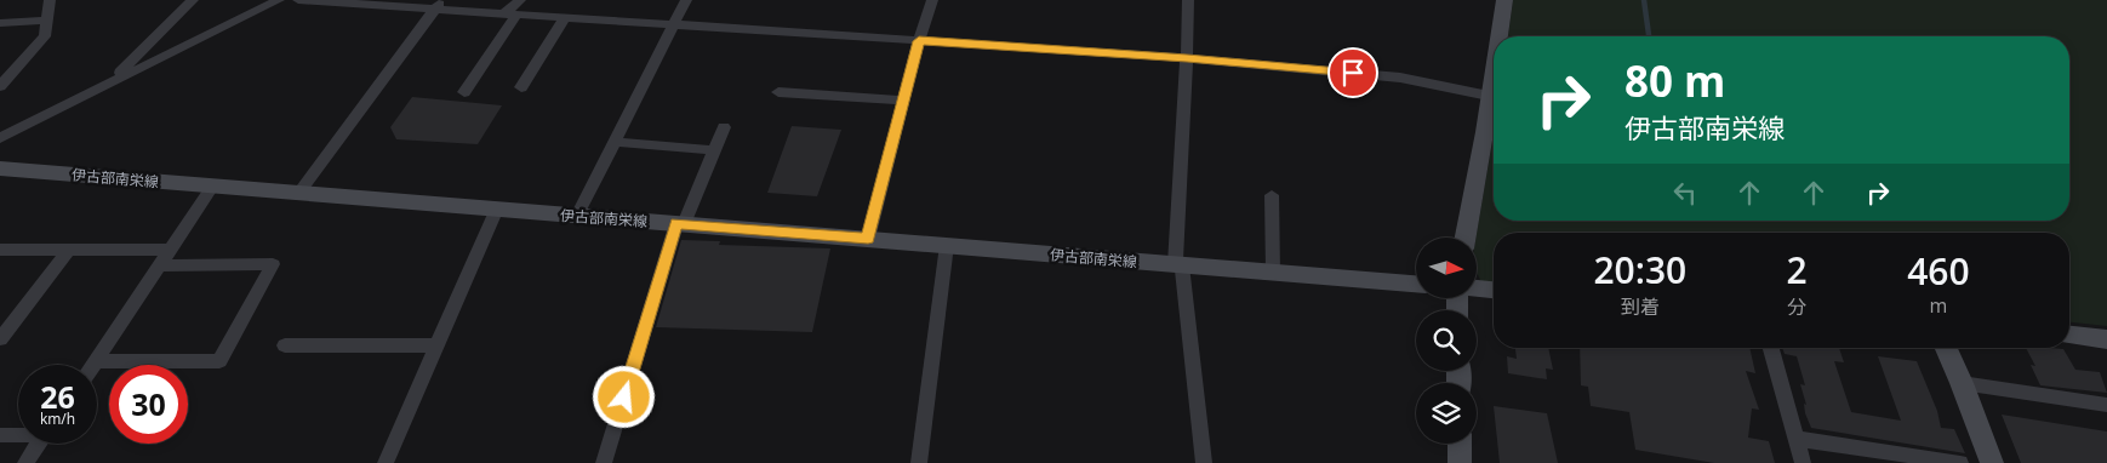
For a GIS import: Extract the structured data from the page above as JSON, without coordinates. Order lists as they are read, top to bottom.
{
  "streets": {
    "main road": ["伊古部南栄線"]
  },
  "north": "right",
  "page": {
    "turn": ["80 m", "伊古部南栄線"],
    "eta": [
      "20:30",
      "到着",
      "2",
      "分",
      "460",
      "m"
    ],
    "speed": "26 km/h",
    "limit": "30"
  }
}
